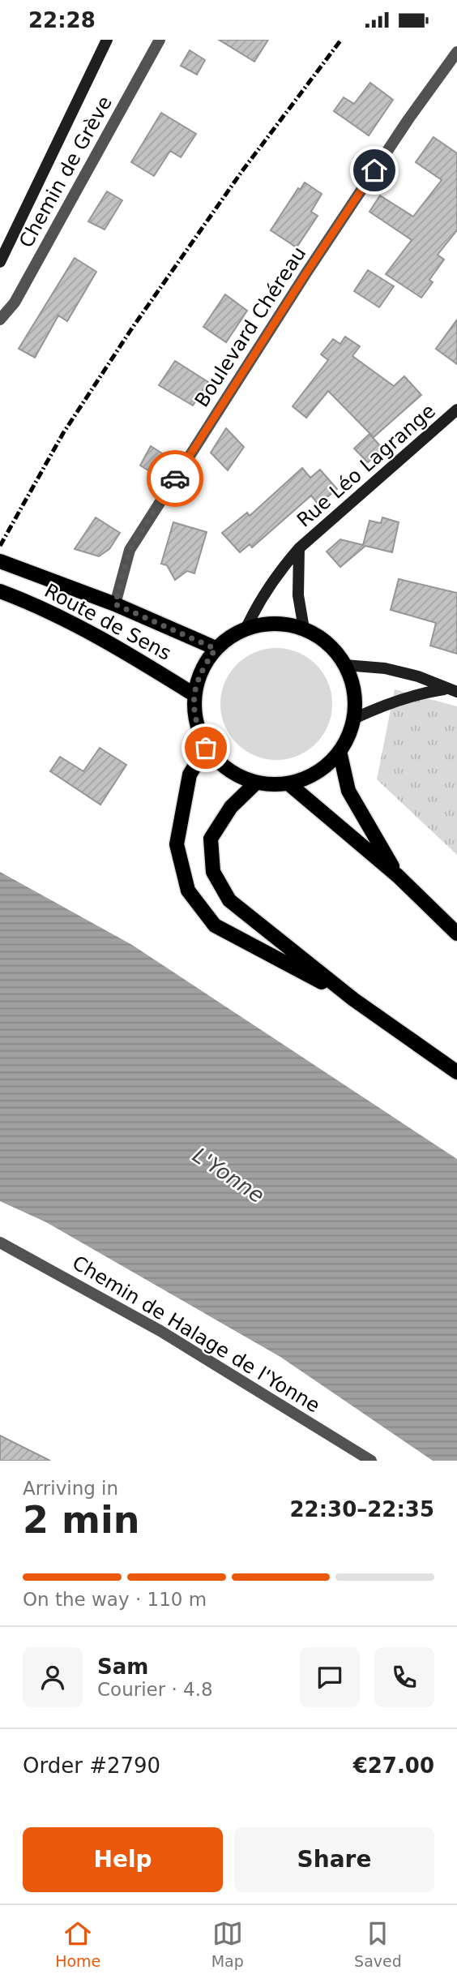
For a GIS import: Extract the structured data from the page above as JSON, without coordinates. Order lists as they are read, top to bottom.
{
  "streets": {
    "main road": ["Chemin de Grève", "Rue Léo Lagrange", "Route de Sens"],
    "street": ["Boulevard Chéreau", "Chemin de Halage de l'Yonne"]
  },
  "crossings": [
    ["Boulevard Chéreau", "Route de Sens"],
    ["Rue Léo Lagrange", "Route de Sens"]
  ],
  "water": ["L'Yonne"],
  "page": {
    "status": "22:28",
    "heading": ["2 min", "Arriving in", "22:30–22:35"],
    "panel": [
      "Sam",
      "Courier · 4.8",
      "Order #2790",
      "€27.00"
    ],
    "bar": "On the way · 110 m",
    "buttons": ["Help", "Share"],
    "tabs": ["Home", "Map", "Saved"]
  }
}
